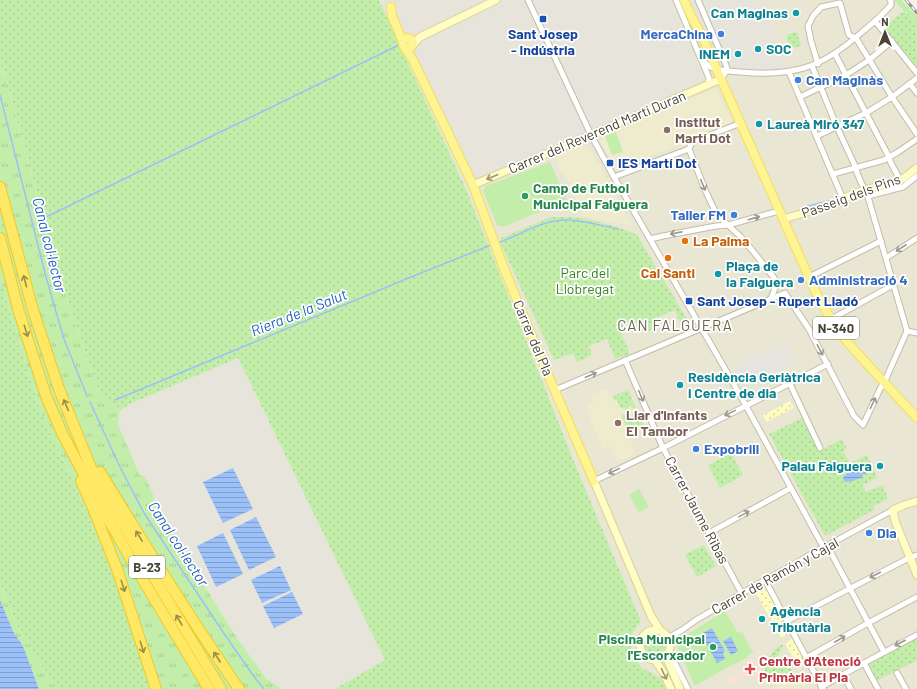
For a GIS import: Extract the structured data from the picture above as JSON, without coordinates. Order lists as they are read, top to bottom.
{
  "streets": {
    "highway": ["B-23"],
    "main road": ["N-340", "Carrer del Pla"],
    "street": [
      "Carrer del Reverend Martí Duran",
      "Passeig dels Pins",
      "Carrer Jaume Ribas",
      "Carrer de Ramón y Cajal"
    ]
  },
  "crossings": [
    ["Carrer del Reverend Martí Duran", "N-340"],
    ["Carrer del Reverend Martí Duran", "Carrer del Pla"],
    ["Passeig dels Pins", "N-340"],
    ["Carrer del Pla", "Carrer de Ramón y Cajal"],
    ["Carrer Jaume Ribas", "Carrer de Ramón y Cajal"]
  ],
  "one_way": ["Carrer del Reverend Martí Duran", "Carrer Jaume Ribas"],
  "districts": ["CAN FALGUERA"],
  "water": ["Canal col·lector", "Riera de la Salut"],
  "parks": ["Parc del Llobregat"],
  "places": {
    "other": [
      "Can Maginas",
      "MercaChina",
      "SOC",
      "INEM",
      "Can Maginàs",
      "Laureà Miró 347",
      "Institut Martí Dot",
      "Camp de Futbol Municipal Falguera",
      "Taller FM",
      "La Palma",
      "Cal Santi",
      "Plaça de la Falguera",
      "Administració 4",
      "Residència Geriàtrica i Centre de dia",
      "Llar d'infants El Tambor",
      "Expobrill",
      "Palau Falguera",
      "Dia",
      "Agència Tributària",
      "Piscina Municipal l'Escorxador"
    ],
    "transit": ["Sant Josep - Indústria", "IES Martí Dot", "Sant Josep - Rupert Lladó"],
    "health": ["Centre d'Atenció Primària El Pla"]
  },
  "north": "top"
}
